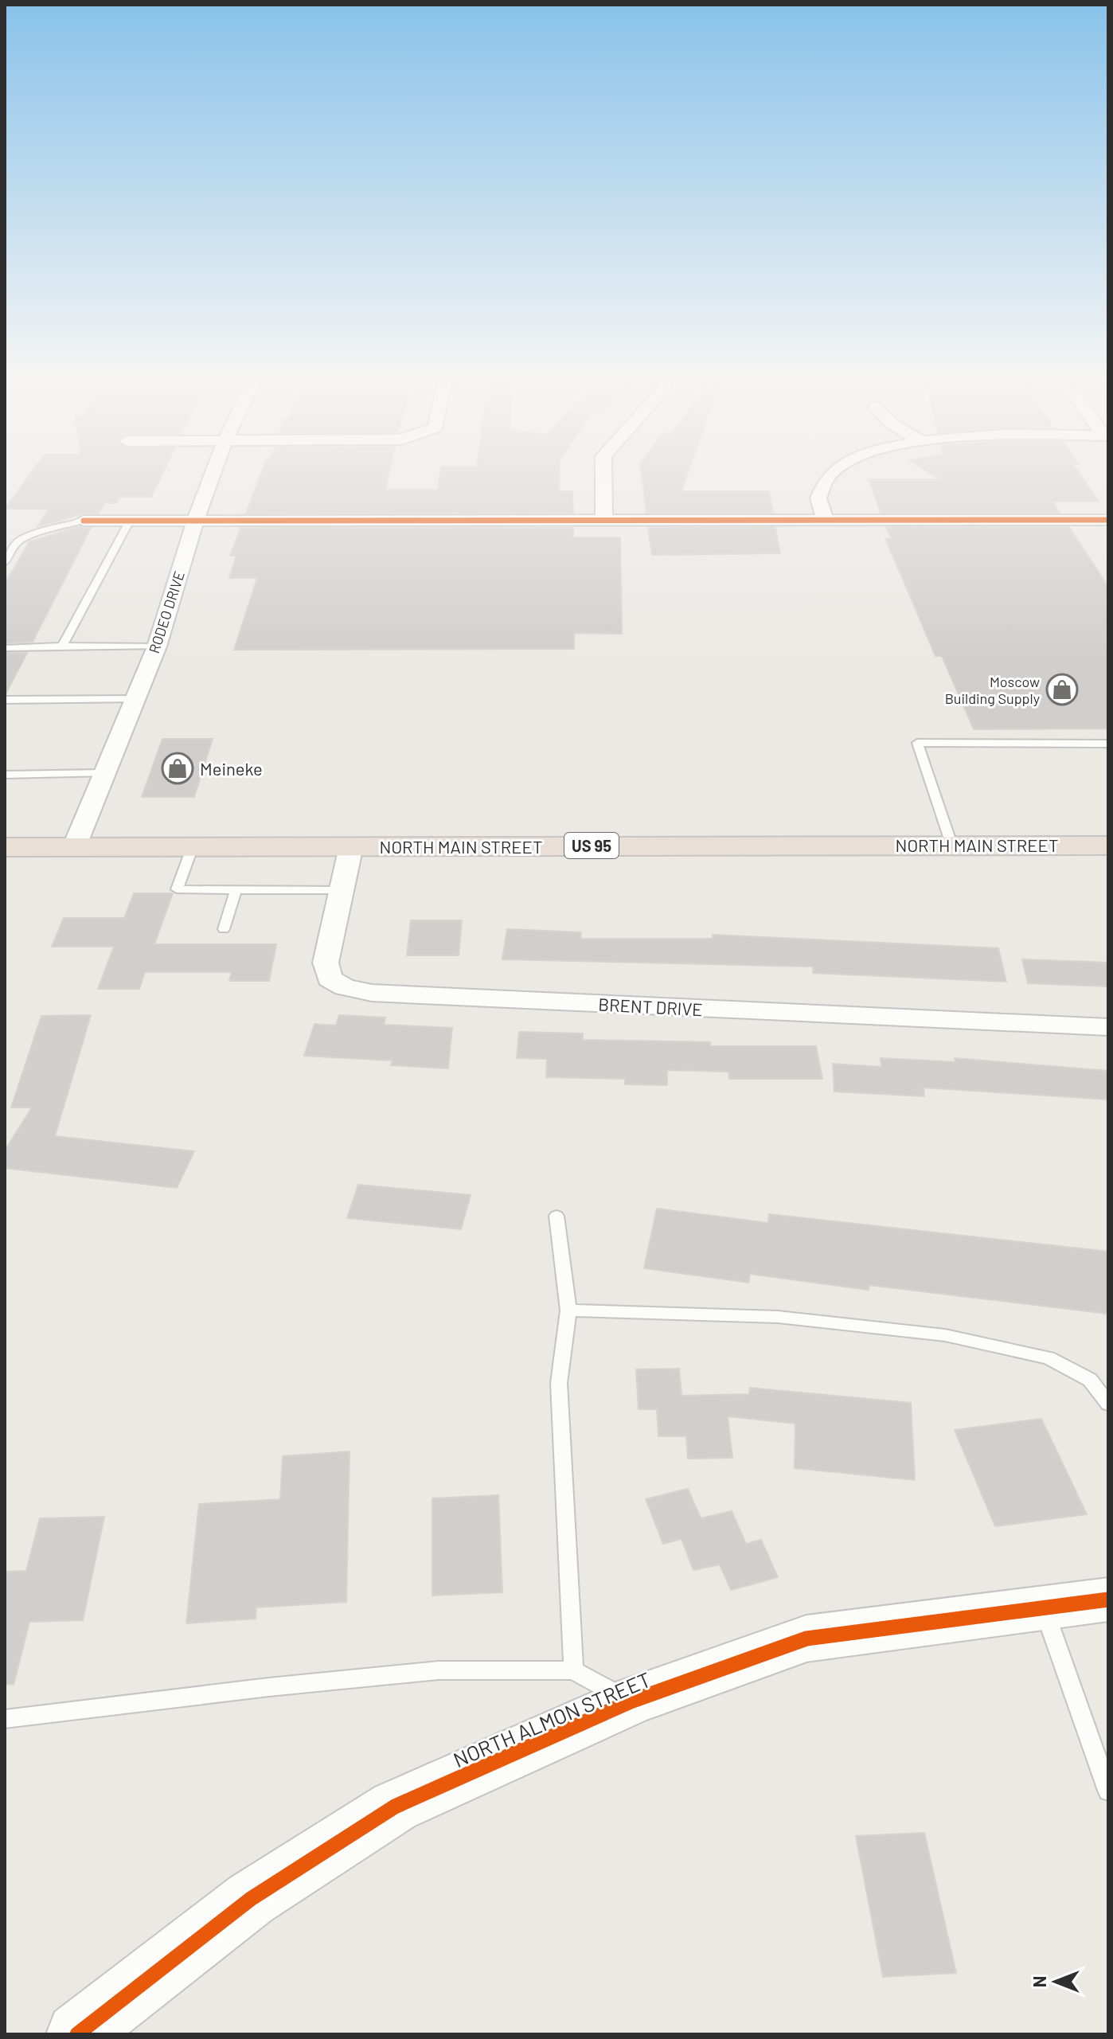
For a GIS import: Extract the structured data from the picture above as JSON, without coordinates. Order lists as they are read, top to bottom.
{
  "streets": {
    "highway": ["NORTH MAIN STREET", "US 95"],
    "street": ["RODEO DRIVE", "BRENT DRIVE", "NORTH ALMON STREET"]
  },
  "crossings": [
    ["RODEO DRIVE", "NORTH MAIN STREET"],
    ["NORTH MAIN STREET", "BRENT DRIVE"]
  ],
  "places": {
    "shop": ["Moscow Building Supply", "Meineke"]
  },
  "north": "left"
}
